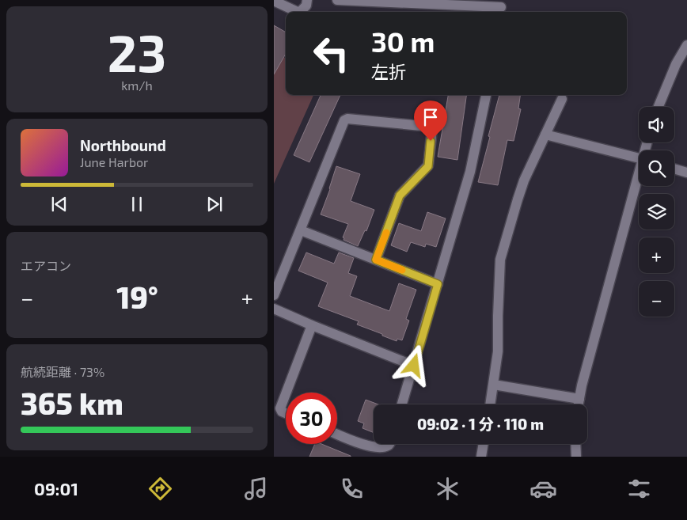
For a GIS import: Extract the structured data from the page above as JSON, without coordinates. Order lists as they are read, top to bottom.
{
  "page": {
    "tile": [
      ["23", "km/h"],
      "エアコン",
      ["航続距離 · 73%", "365 km"]
    ],
    "turn": ["30 m", "左折"],
    "map_buttons": ["+", "−"],
    "song": ["Northbound", "June Harbor"],
    "heat": ["−", "19°", "+"],
    "limit": "30",
    "trip": "09:02 · 1 分 · 110 m",
    "tabs": "09:01"
  }
}
